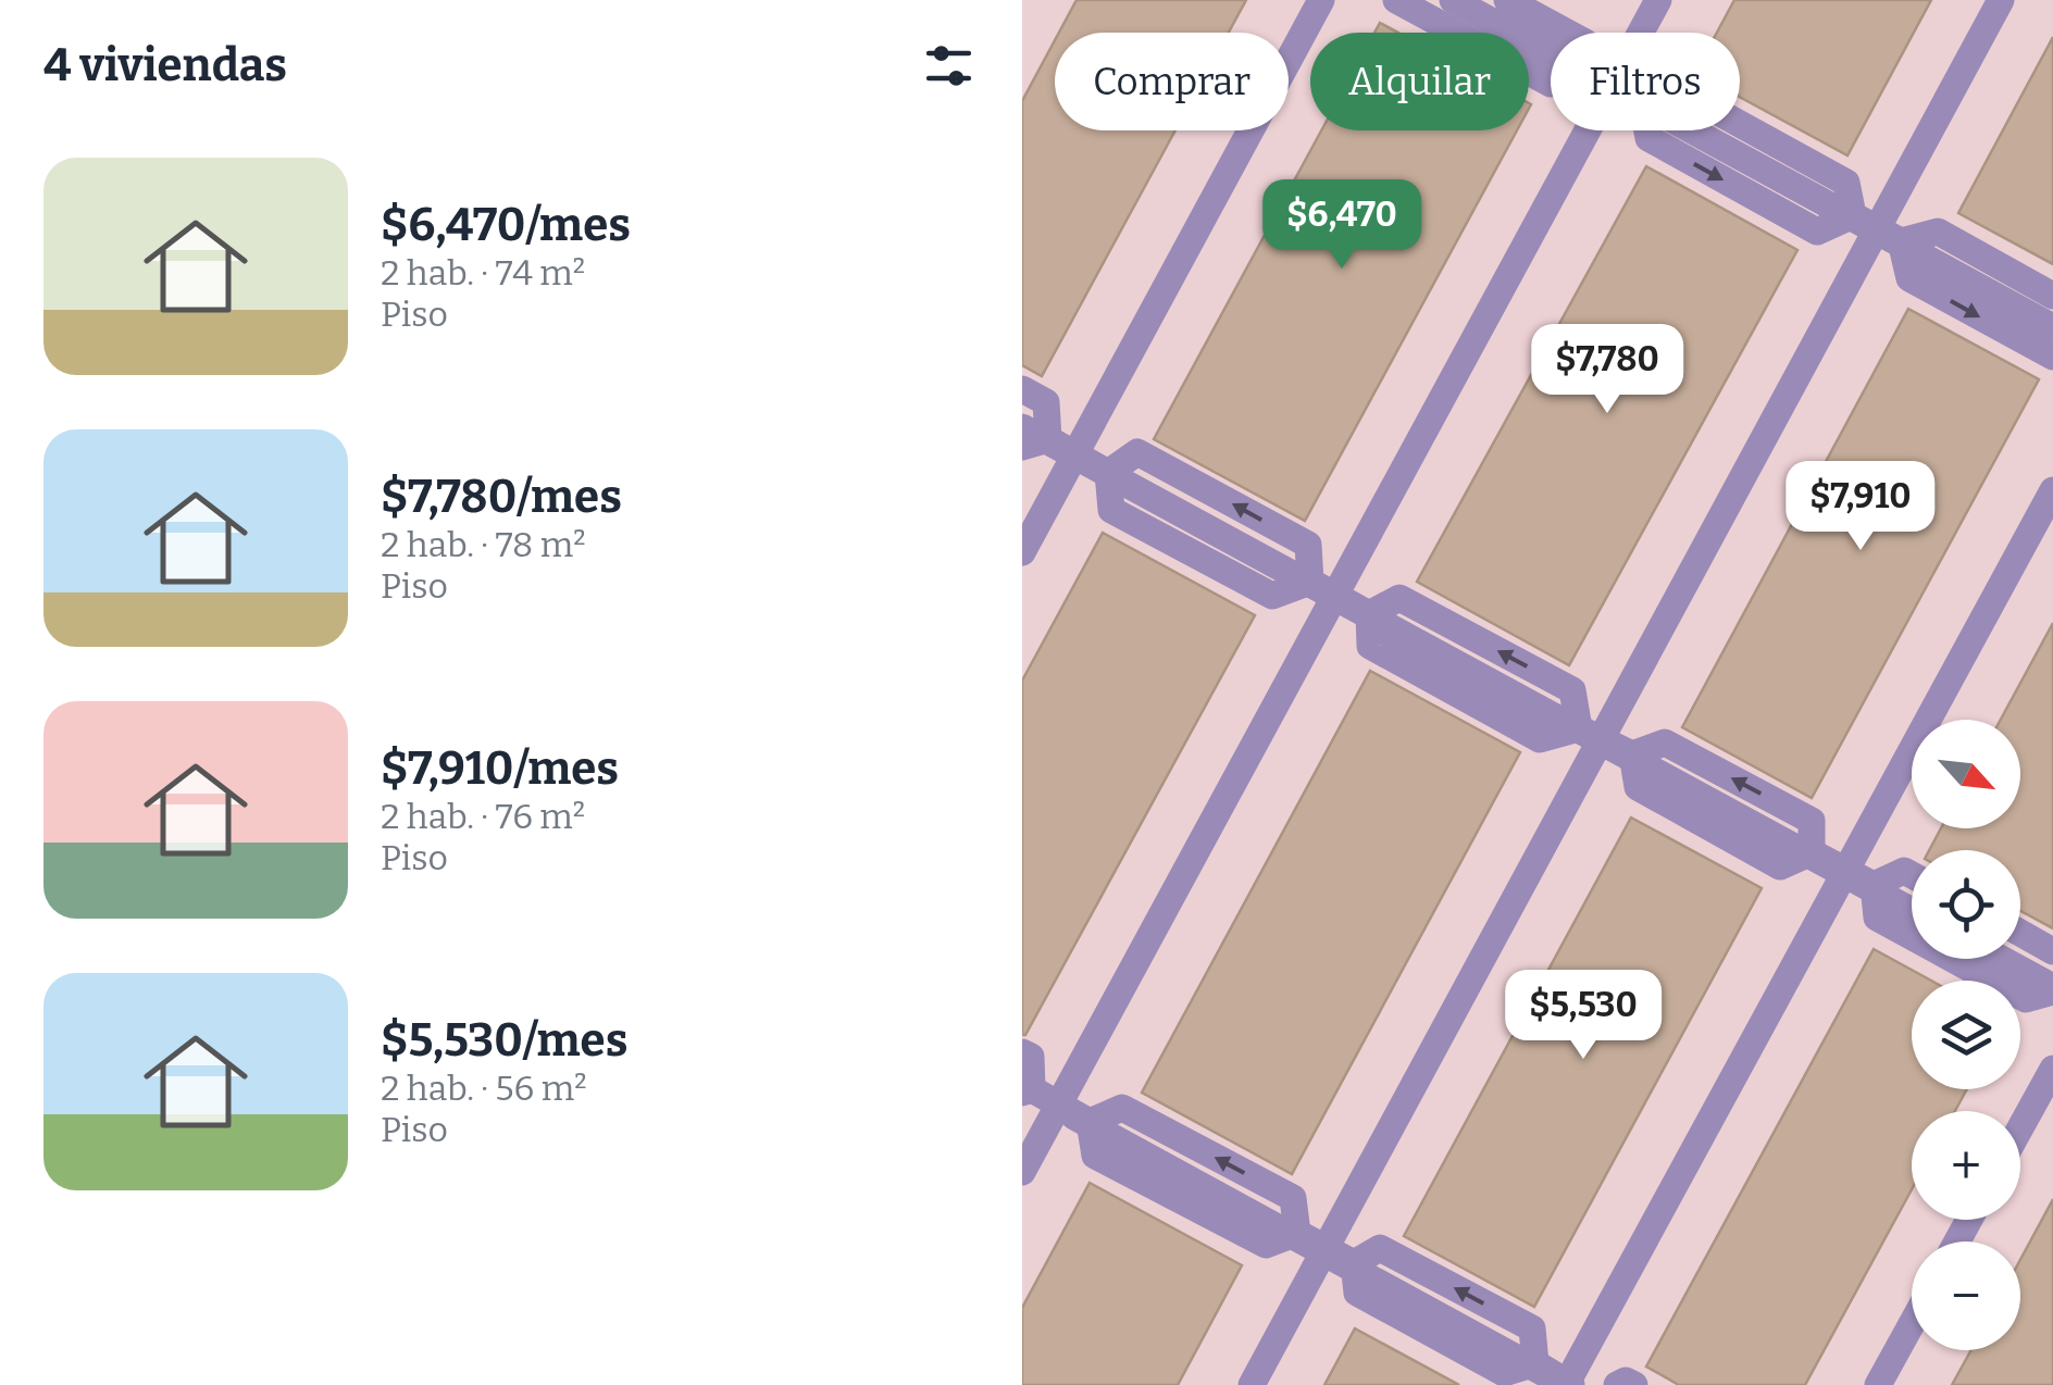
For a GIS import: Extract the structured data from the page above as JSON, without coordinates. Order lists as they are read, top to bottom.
{
  "north": "bottom right",
  "page": {
    "heading": "4 viviendas",
    "chip": ["Comprar", "Alquilar", "Filtros"],
    "list": [
      {
        "name": "$6,470/mes",
        "note": "2 hab. · 74 m² · Piso"
      },
      {
        "name": "$7,780/mes",
        "note": "2 hab. · 78 m² · Piso"
      },
      {
        "name": "$7,910/mes",
        "note": "2 hab. · 76 m² · Piso"
      },
      {
        "name": "$5,530/mes",
        "note": "2 hab. · 56 m² · Piso"
      }
    ],
    "price": [
      "$6,470",
      "$7,780",
      "$7,910",
      "$5,530"
    ],
    "map_buttons": ["+", "−"]
  }
}
